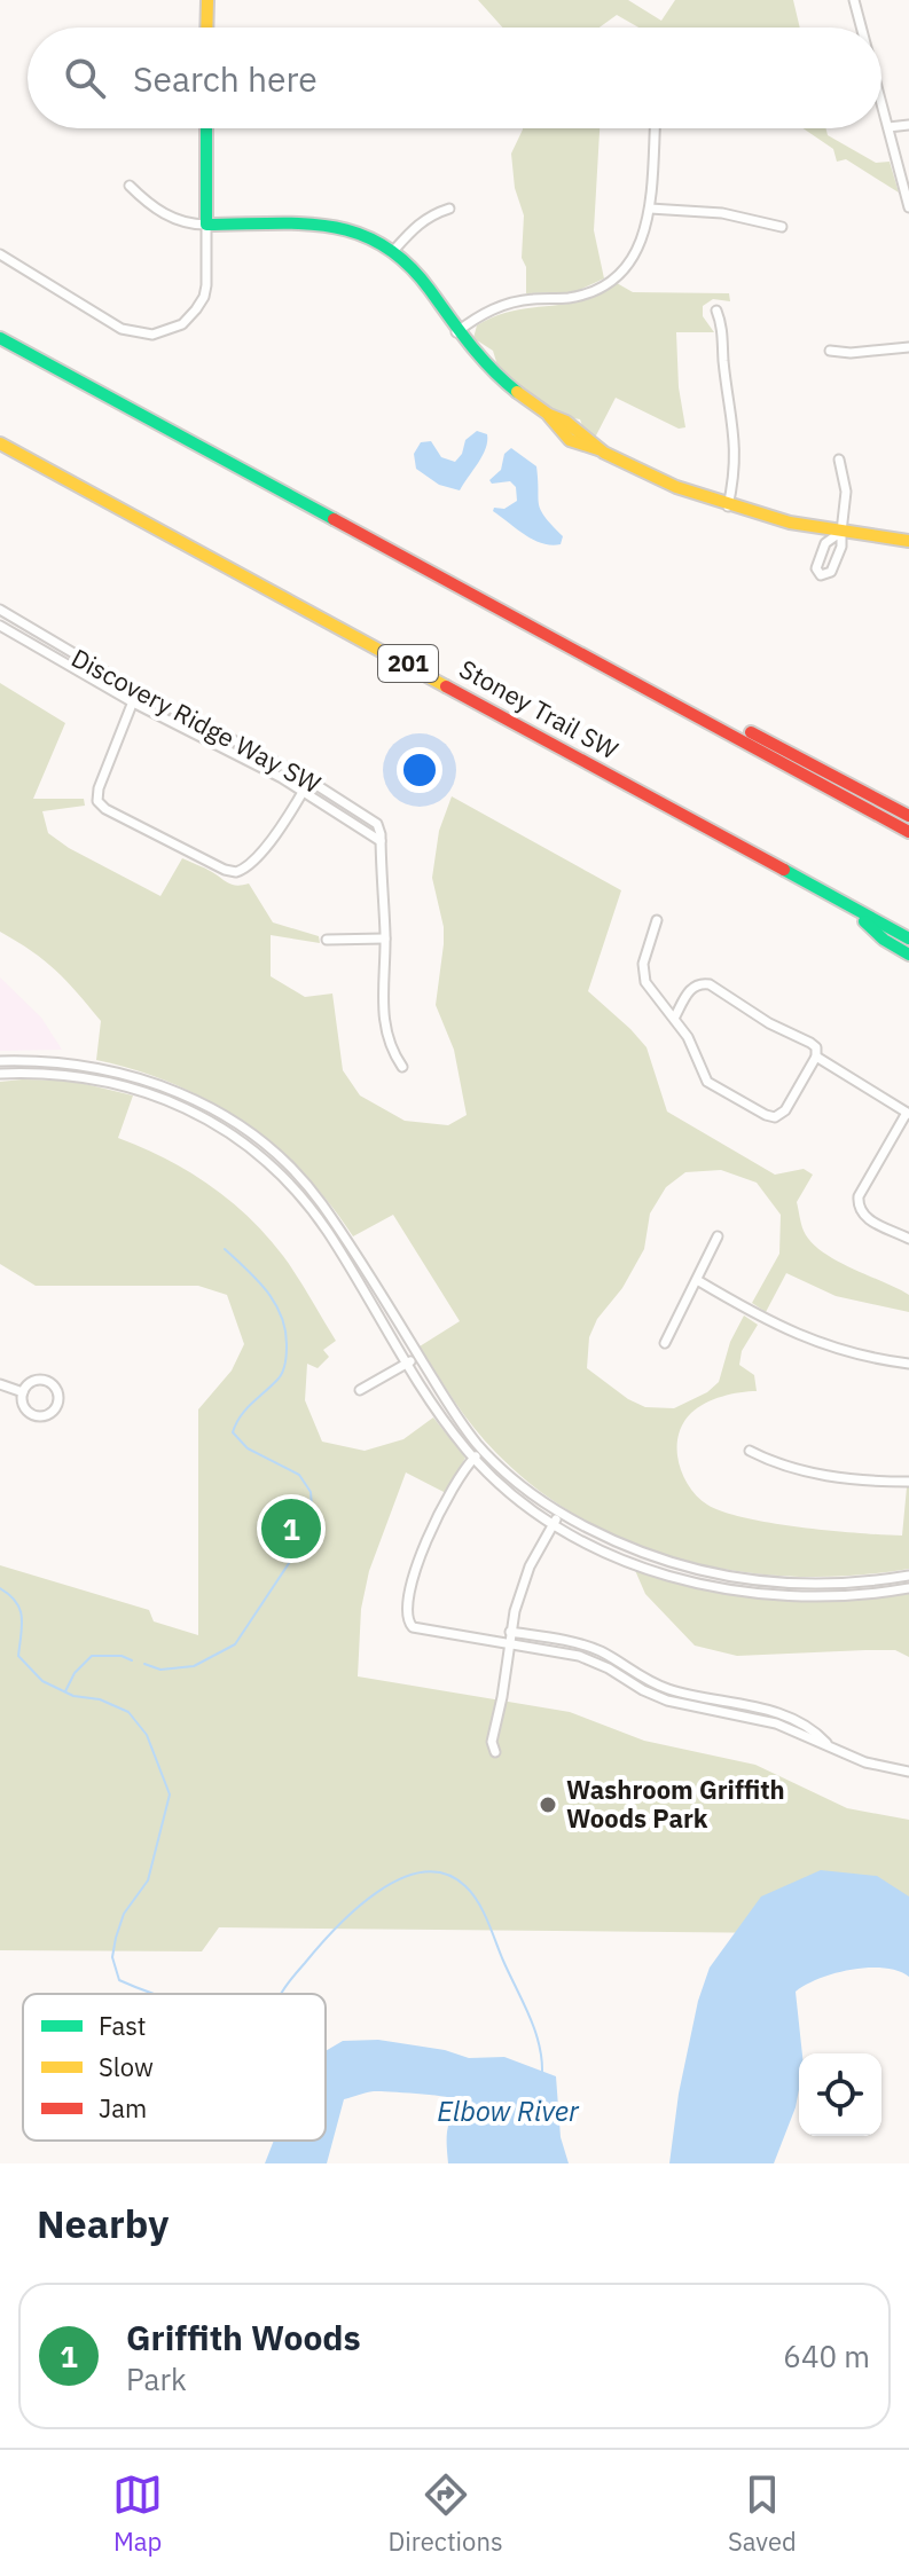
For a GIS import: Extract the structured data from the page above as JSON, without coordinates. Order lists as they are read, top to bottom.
{
  "streets": {
    "main road": ["201", "Stoney Trail SW"],
    "street": ["Discovery Ridge Way SW"]
  },
  "water": ["Elbow River"],
  "places": ["Washroom Griffith Woods Park"],
  "legend": ["Fast", "Slow", "Jam"],
  "page": {
    "search": "Search here",
    "pins": "1",
    "heading": "Nearby",
    "list": [
      {
        "mark": "1",
        "name": "Griffith Woods",
        "note": "Park",
        "value": "640 m"
      }
    ],
    "nav": ["Map", "Directions", "Saved"]
  }
}
